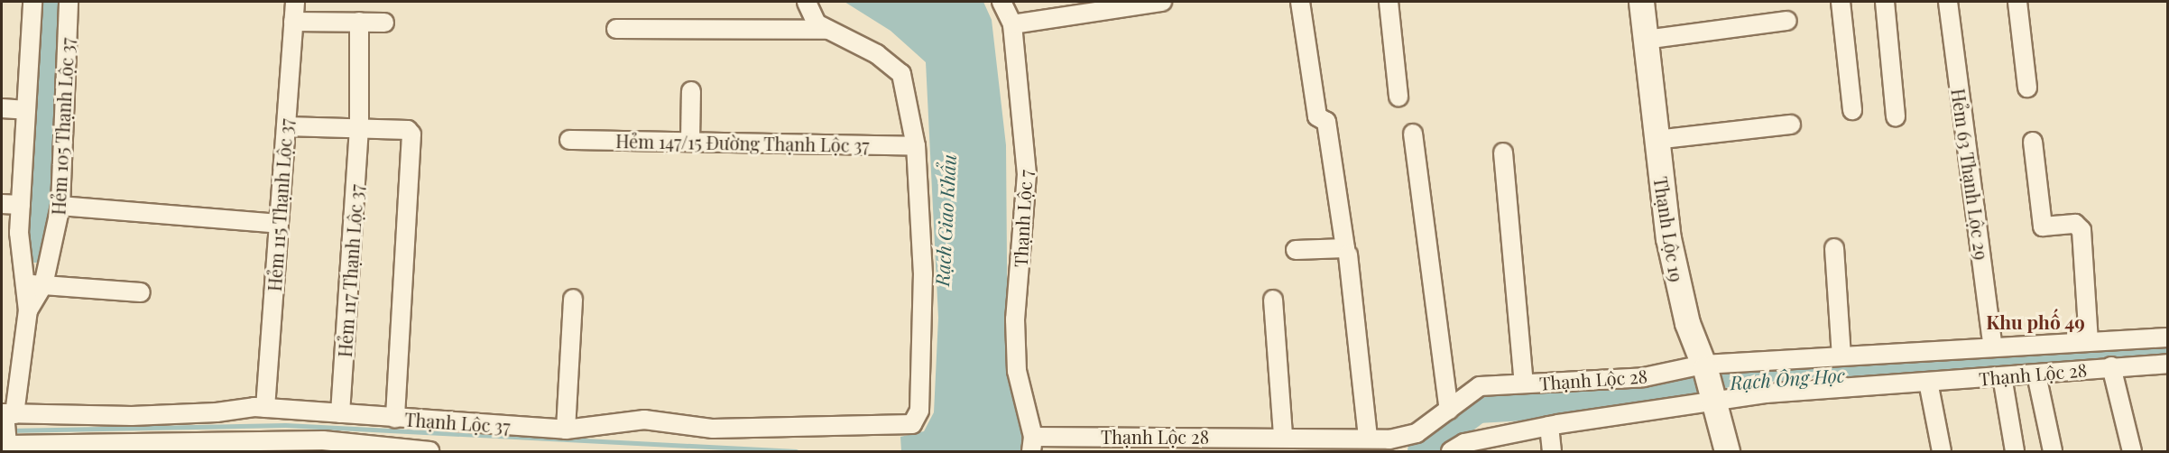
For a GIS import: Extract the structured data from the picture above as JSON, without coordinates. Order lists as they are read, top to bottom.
{
  "streets": {
    "street": [
      "Hẻm 105 Thạnh Lộc 37",
      "Hẻm 147/15 Đường Thạnh Lộc 37",
      "Hẻm 63 Thạnh Lộc 29",
      "Hẻm 115 Thạnh Lộc 37",
      "Thạnh Lộc 7",
      "Thạnh Lộc 19",
      "Hẻm 117 Thạnh Lộc 37",
      "Thạnh Lộc 28",
      "Thạnh Lộc 37"
    ]
  },
  "crossings": [
    ["Hẻm 147/15 Đường Thạnh Lộc 37", "Thạnh Lộc 37"],
    ["Hẻm 63 Thạnh Lộc 29", "Thạnh Lộc 28"],
    ["Hẻm 115 Thạnh Lộc 37", "Thạnh Lộc 37"],
    ["Thạnh Lộc 7", "Thạnh Lộc 28"],
    ["Thạnh Lộc 19", "Thạnh Lộc 28"],
    ["Hẻm 117 Thạnh Lộc 37", "Thạnh Lộc 37"]
  ],
  "districts": ["Khu phố 49"],
  "water": ["Rạch Giao Khẩu", "Rạch Ông Học"]
}
